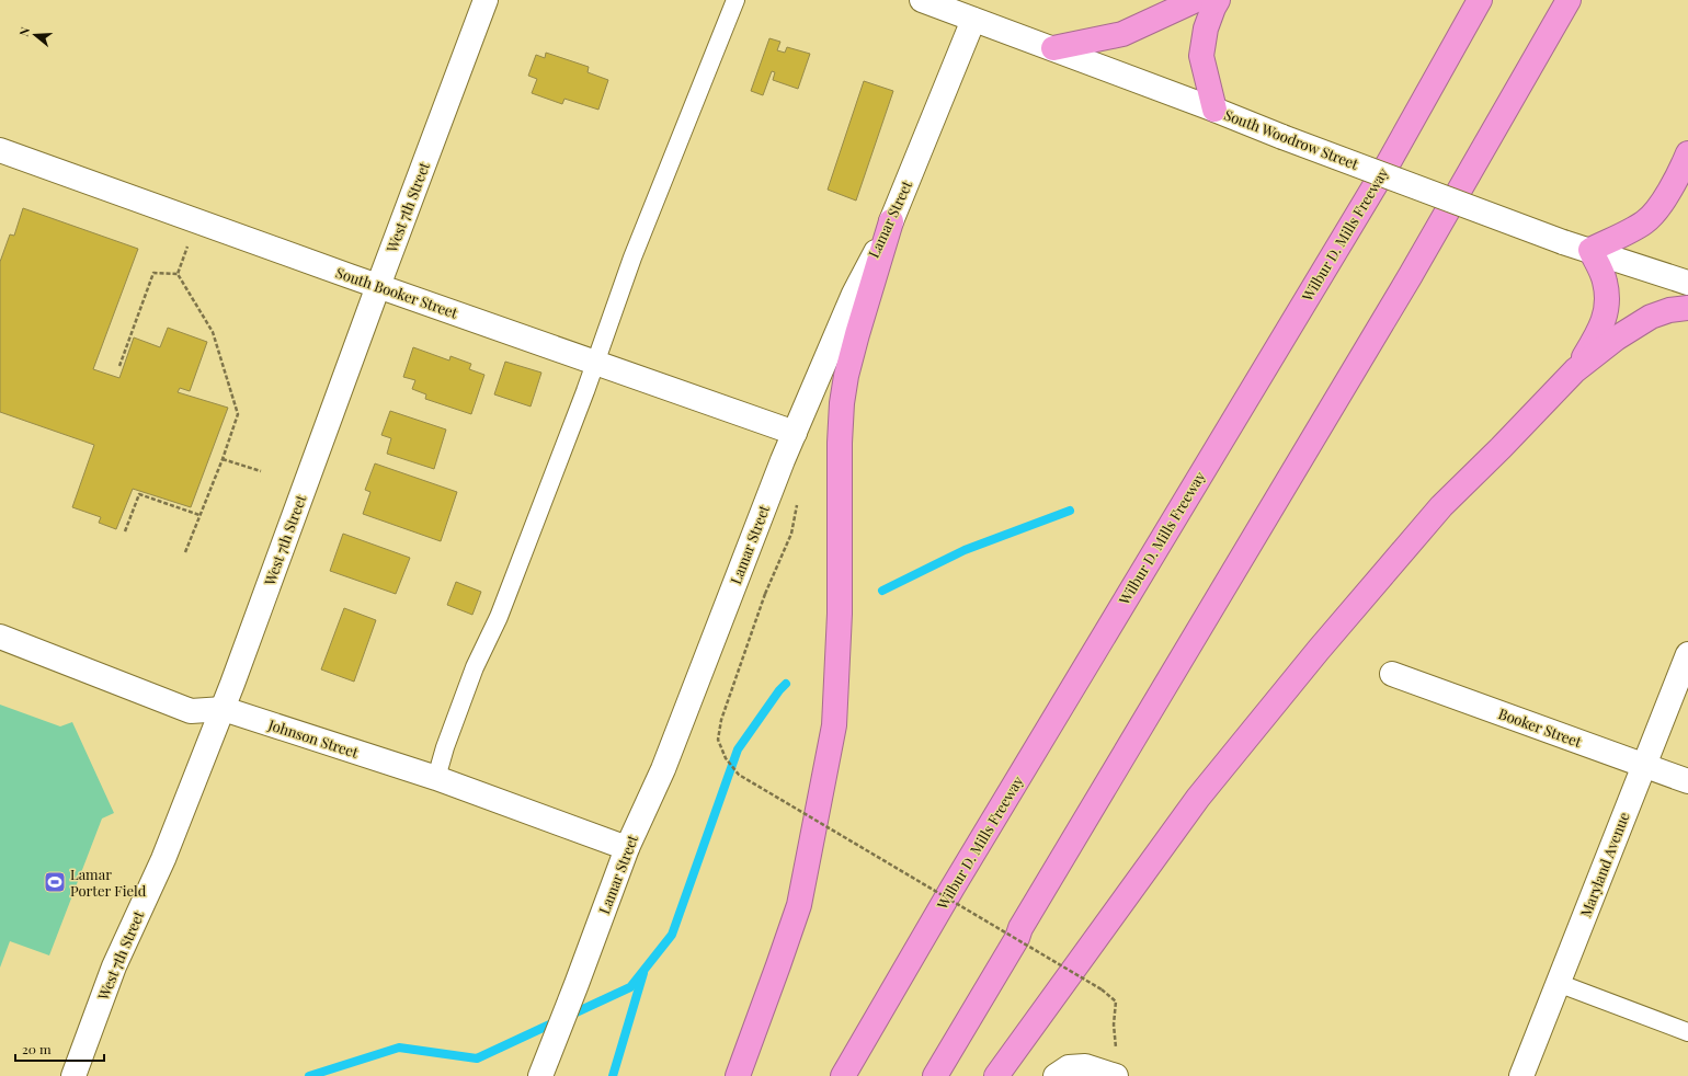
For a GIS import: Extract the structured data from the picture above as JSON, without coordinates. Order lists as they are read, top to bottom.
{
  "streets": {
    "highway": ["Wilbur D. Mills Freeway"],
    "street": [
      "South Woodrow Street",
      "West 7th Street",
      "Lamar Street",
      "South Booker Street",
      "Booker Street",
      "Johnson Street",
      "Maryland Avenue"
    ]
  },
  "crossings": [
    ["South Woodrow Street", "Lamar Street"],
    ["West 7th Street", "South Booker Street"],
    ["West 7th Street", "Johnson Street"],
    ["Lamar Street", "South Booker Street"],
    ["Lamar Street", "Johnson Street"],
    ["Booker Street", "Maryland Avenue"]
  ],
  "places": {
    "sports": ["Lamar Porter Field"]
  },
  "scale_bar": "20 m",
  "north": "left"
}
